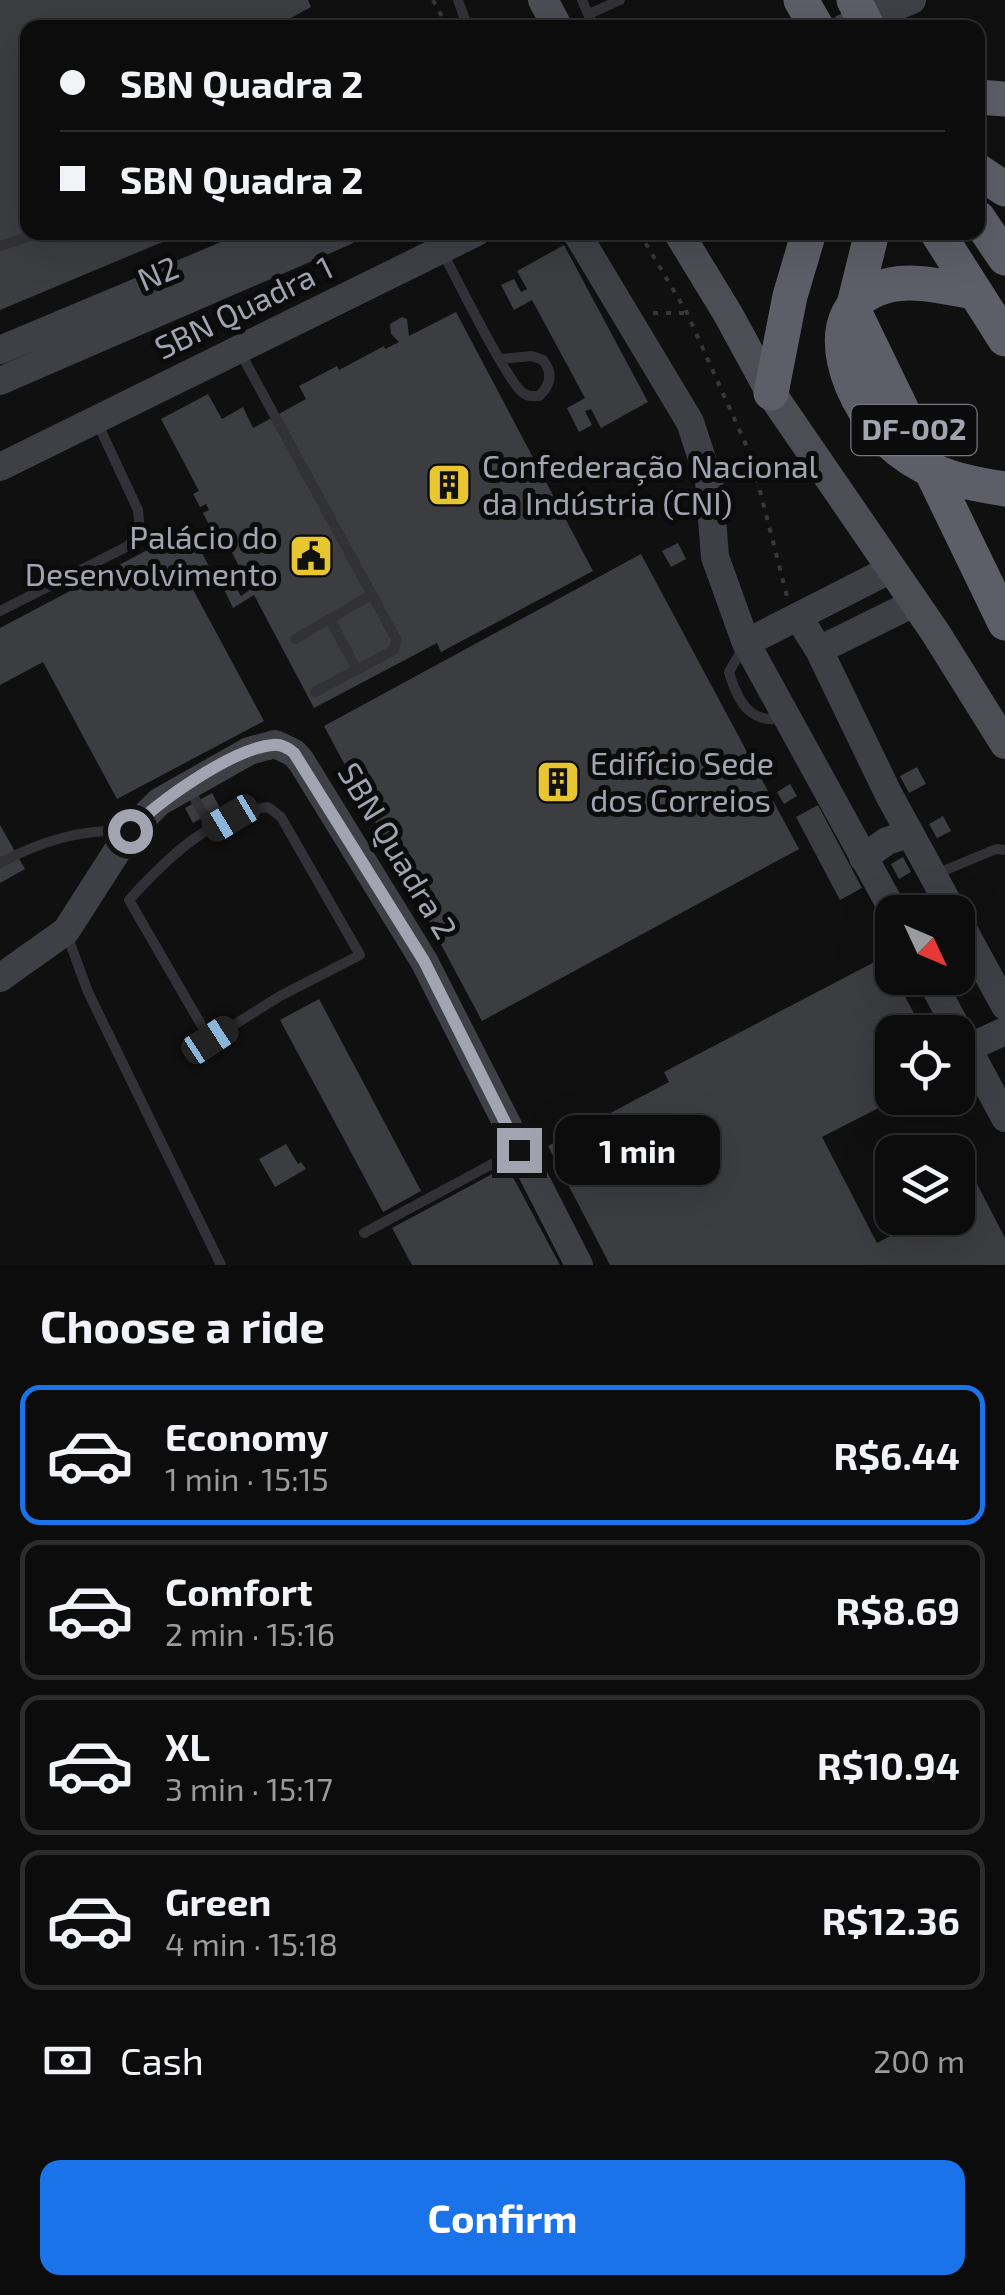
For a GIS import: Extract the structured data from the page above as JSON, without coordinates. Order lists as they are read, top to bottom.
{
  "streets": {
    "highway": ["DF-002"],
    "street": ["N2", "SBN Quadra 1", "SBN Quadra 2"]
  },
  "places": {
    "building": ["Confederação Nacional da Indústria (CNI)", "Edifício Sede dos Correios"],
    "public building": ["Palácio do Desenvolvimento"]
  },
  "north": "bottom right",
  "page": {
    "banner": ["SBN Quadra 2", "SBN Quadra 2"],
    "bubble": "1 min",
    "heading": "Choose a ride",
    "list": [
      {
        "name": "Economy",
        "note": "1 min · 15:15",
        "value": "R$6.44"
      },
      {
        "name": "Comfort",
        "note": "2 min · 15:16",
        "value": "R$8.69"
      },
      {
        "name": "XL",
        "note": "3 min · 15:17",
        "value": "R$10.94"
      },
      {
        "name": "Green",
        "note": "4 min · 15:18",
        "value": "R$12.36"
      }
    ],
    "pay": ["Cash", "200 m"],
    "buttons": "Confirm"
  }
}
